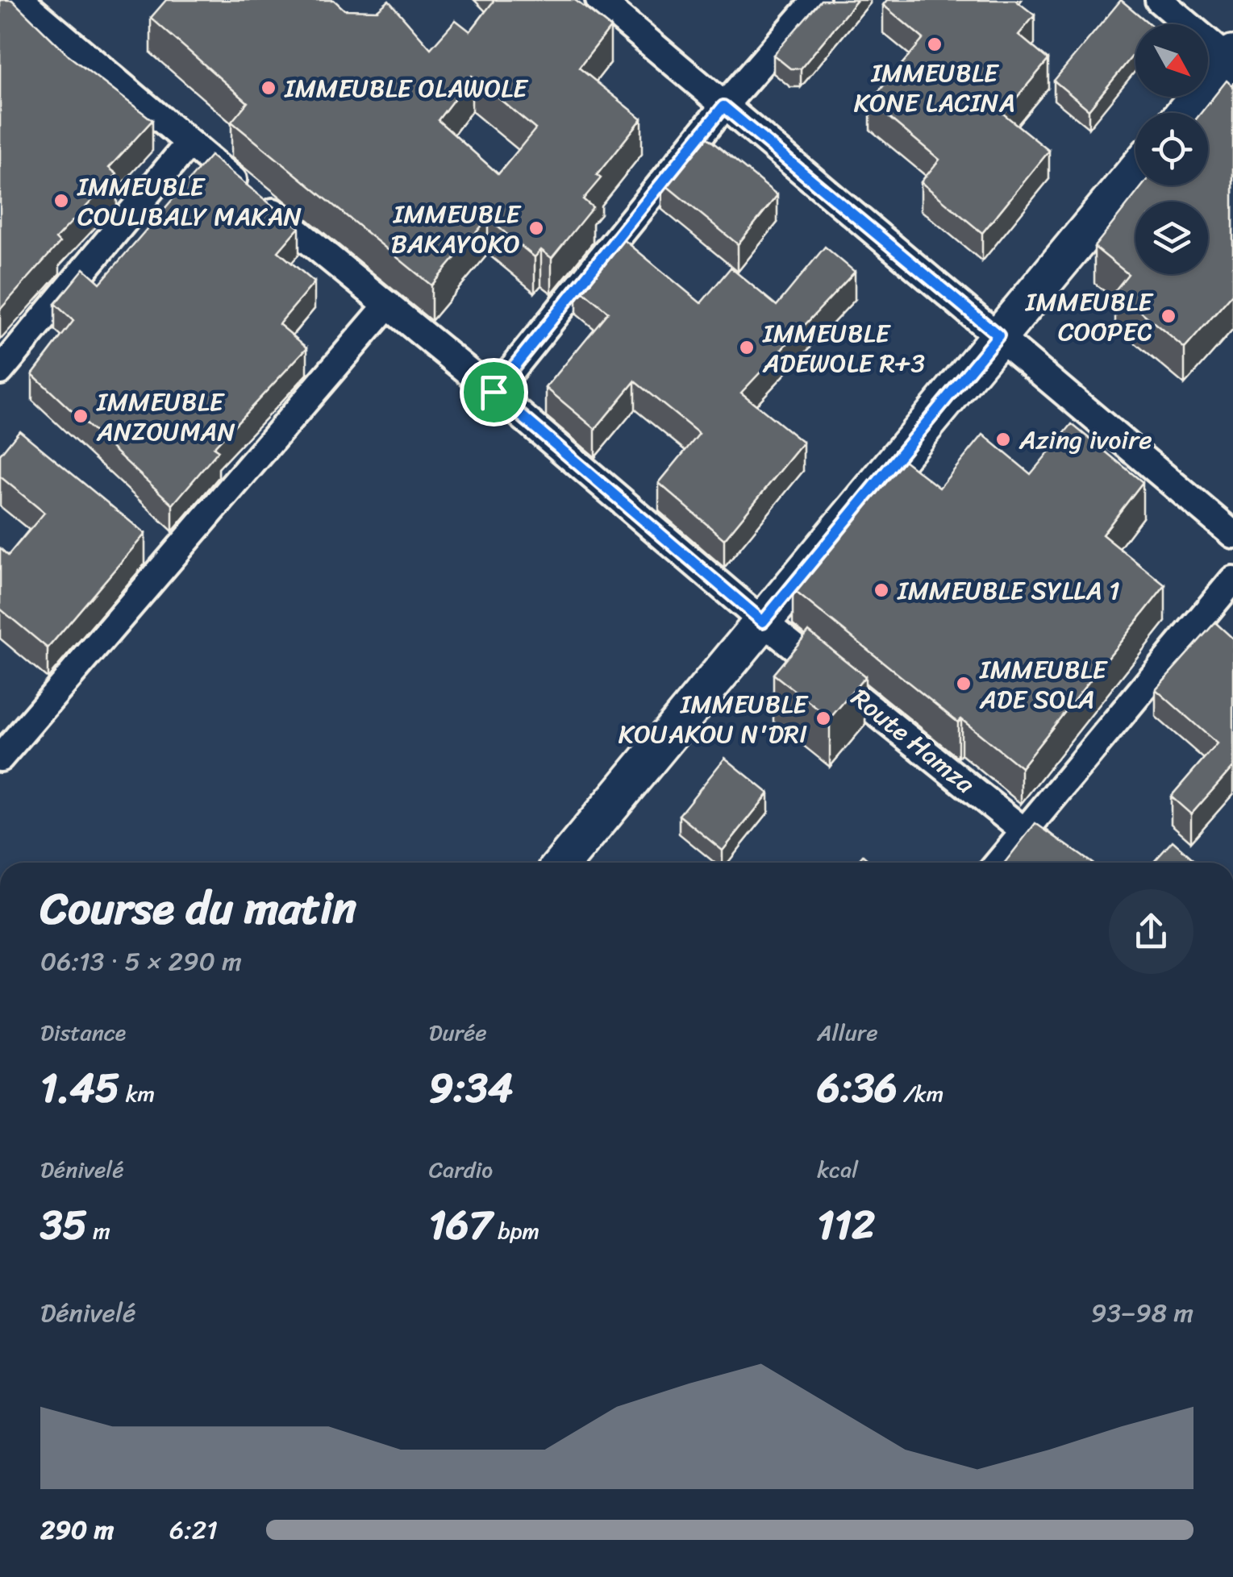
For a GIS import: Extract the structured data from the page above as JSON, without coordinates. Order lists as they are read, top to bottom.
{
  "streets": {
    "street": ["Route Hamza"]
  },
  "places": [
    "IMMEUBLE KONE LACINA",
    "IMMEUBLE OLAWOLE",
    "IMMEUBLE COULIBALY MAKAN",
    "IMMEUBLE BAKAYOKO",
    "IMMEUBLE COOPEC",
    "IMMEUBLE ADEWOLE R+3",
    "IMMEUBLE ANZOUMAN",
    "Azing ivoire",
    "IMMEUBLE SYLLA 1",
    "IMMEUBLE ADE SOLA",
    "IMMEUBLE KOUAKOU N'DRI"
  ],
  "north": "bottom right",
  "page": {
    "heading": ["Course du matin", "06:13 · 5 × 290 m"],
    "stats": [
      ["Distance", "1.45 km"],
      ["Durée", "9:34"],
      ["Allure", "6:36 /km"],
      ["Dénivelé", "35 m"],
      ["Cardio", "167 bpm"],
      ["kcal", "112"]
    ],
    "chart": ["Dénivelé", "93–98 m"],
    "list": [
      {
        "name": "290 m",
        "note": "6:21"
      }
    ]
  }
}
